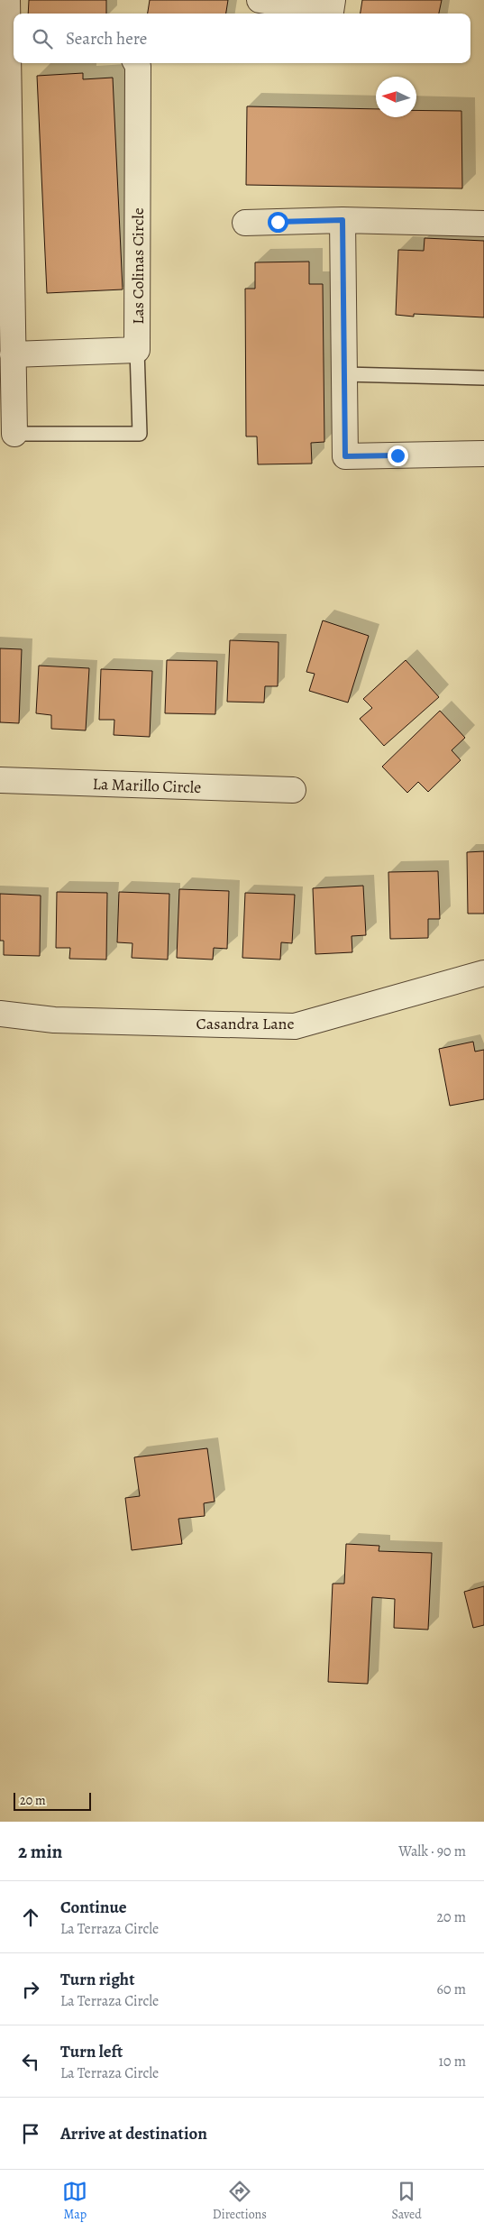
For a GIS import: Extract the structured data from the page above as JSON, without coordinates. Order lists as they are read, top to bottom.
{
  "streets": {
    "street": ["Las Colinas Circle", "La Marillo Circle", "Casandra Lane"]
  },
  "scale_bar": "20 m",
  "north": "left",
  "page": {
    "search": "Search here",
    "scale": "20 m",
    "heading": ["2 min", "Walk · 90 m"],
    "list": [
      ["Continue", "La Terraza Circle", "20 m"],
      ["Turn right", "La Terraza Circle", "60 m"],
      ["Turn left", "La Terraza Circle", "10 m"],
      "Arrive at destination"
    ],
    "nav": ["Map", "Directions", "Saved"]
  }
}
